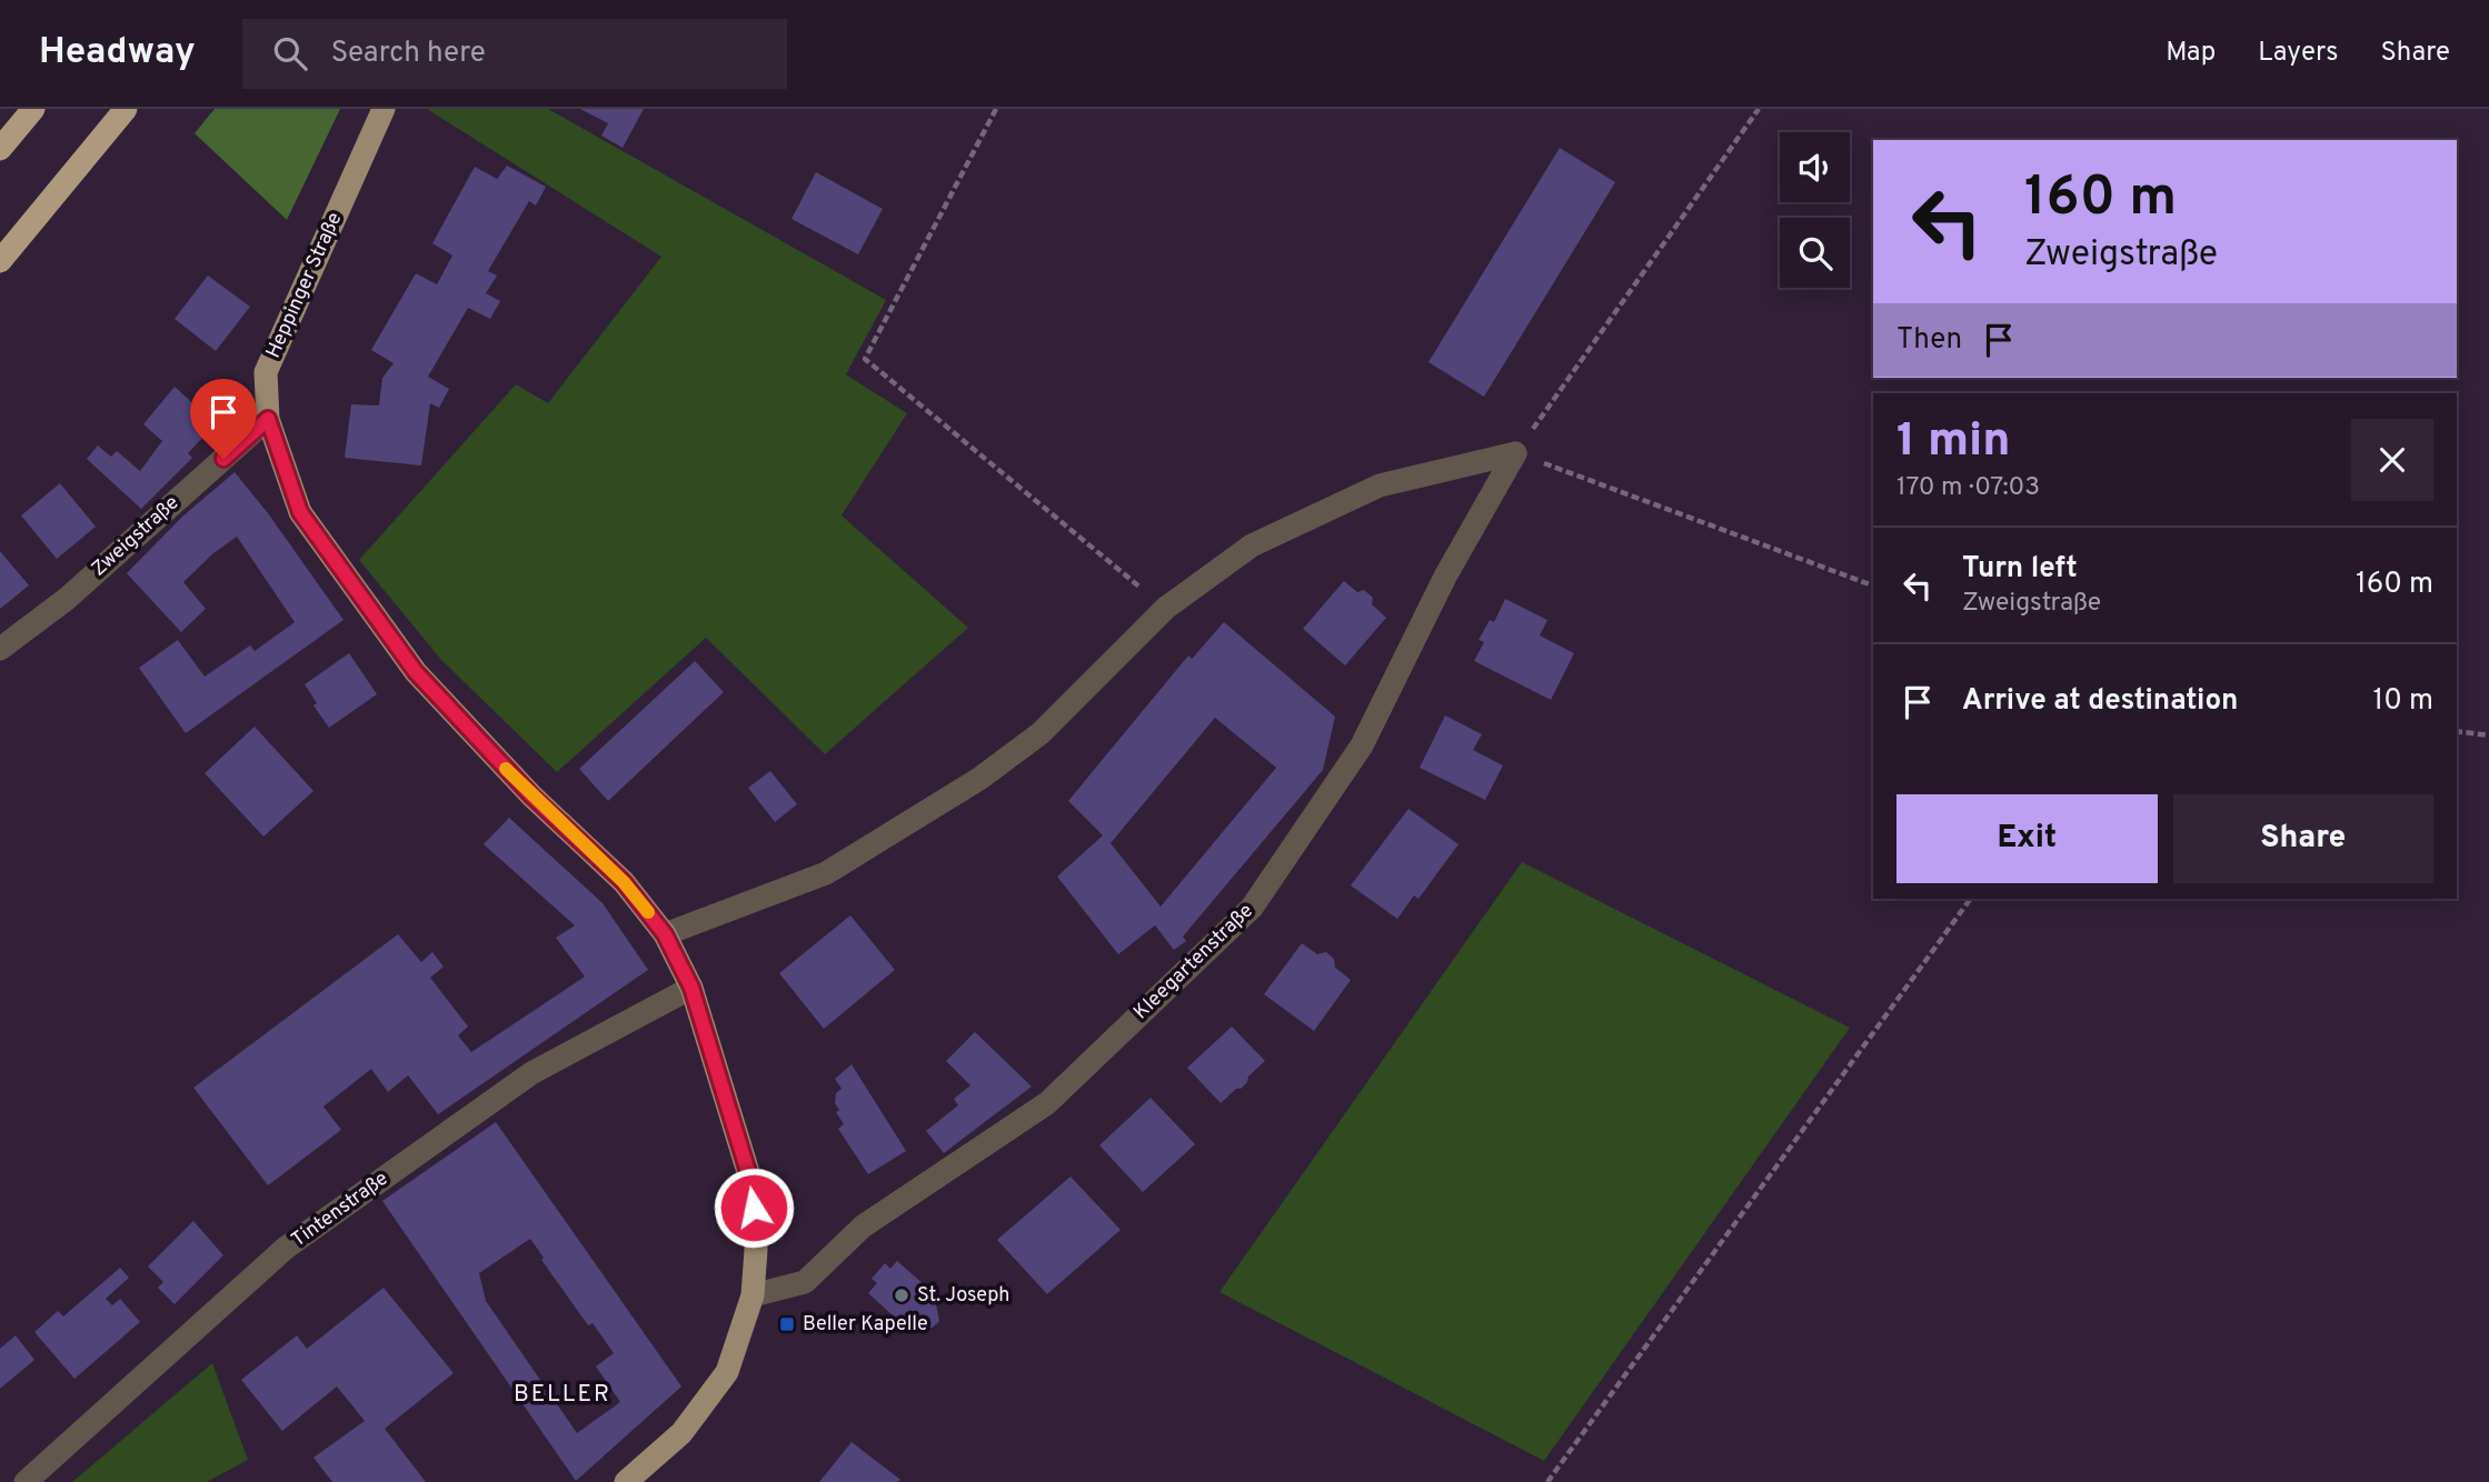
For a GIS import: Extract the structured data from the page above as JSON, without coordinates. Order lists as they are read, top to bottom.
{
  "streets": {
    "main road": ["Heppinger Straße"],
    "street": ["Zweigstraße", "Kleegartenstraße", "Tintenstraße"]
  },
  "crossings": [
    ["Heppinger Straße", "Zweigstraße"],
    ["Heppinger Straße", "Kleegartenstraße"],
    ["Heppinger Straße", "Tintenstraße"]
  ],
  "districts": ["BELLER"],
  "places": {
    "other": ["St. Joseph"],
    "transit": ["Beller Kapelle"]
  },
  "page": {
    "header": "Headway",
    "search": "Search here",
    "nav": ["Map", "Layers", "Share"],
    "turn": ["160 m", "Zweigstraße"],
    "then": "Then",
    "heading": ["1 min", "170 m · 07:03"],
    "list": [
      {
        "name": "Turn left",
        "note": "Zweigstraße",
        "value": "160 m"
      },
      {
        "name": "Arrive at destination",
        "value": "10 m"
      }
    ],
    "buttons": ["Exit", "Share"]
  }
}
